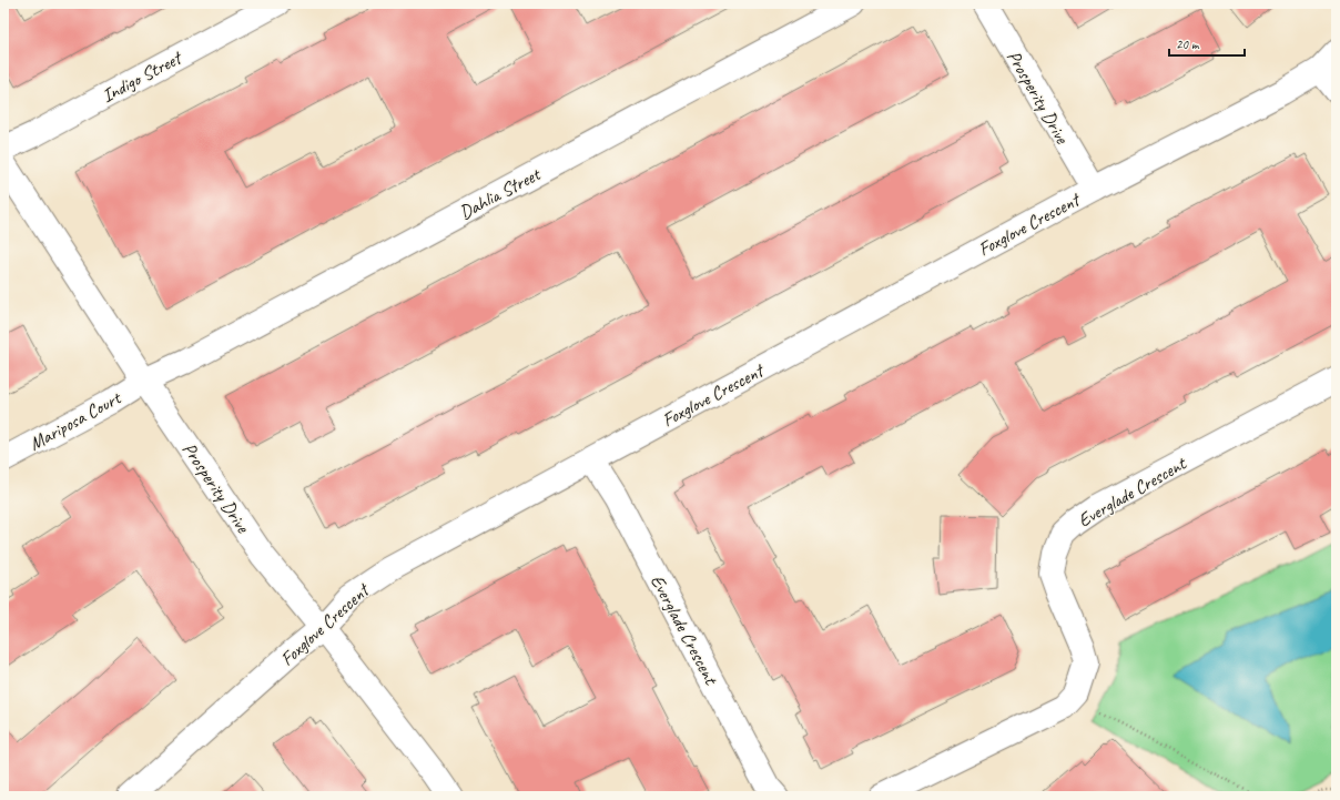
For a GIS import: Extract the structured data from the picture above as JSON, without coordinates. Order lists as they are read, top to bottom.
{
  "streets": {
    "street": [
      "Indigo Street",
      "Prosperity Drive",
      "Dahlia Street",
      "Foxglove Crescent",
      "Mariposa Court",
      "Everglade Crescent"
    ]
  },
  "crossings": [
    ["Prosperity Drive", "Dahlia Street"],
    ["Prosperity Drive", "Foxglove Crescent"],
    ["Prosperity Drive", "Mariposa Court"],
    ["Dahlia Street", "Mariposa Court"],
    ["Foxglove Crescent", "Everglade Crescent"]
  ],
  "scale_bar": "20 m"
}
